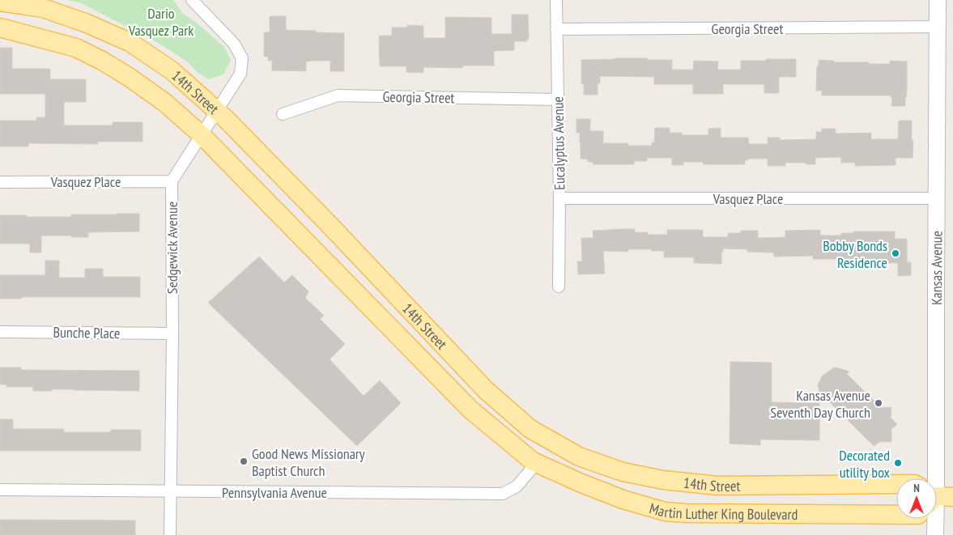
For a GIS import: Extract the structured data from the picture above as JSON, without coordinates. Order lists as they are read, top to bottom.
{
  "streets": {
    "main road": ["14th Street", "Martin Luther King Boulevard"],
    "street": [
      "Georgia Street",
      "Eucalyptus Avenue",
      "Vasquez Place",
      "Sedgewick Avenue",
      "Kansas Avenue",
      "Bunche Place",
      "Pennsylvania Avenue"
    ]
  },
  "crossings": [
    ["Georgia Street", "Eucalyptus Avenue"],
    ["Georgia Street", "Kansas Avenue"],
    ["14th Street", "Sedgewick Avenue"],
    ["14th Street", "Pennsylvania Avenue"],
    ["14th Street", "Martin Luther King Boulevard"],
    ["Eucalyptus Avenue", "Vasquez Place"],
    ["Vasquez Place", "Sedgewick Avenue"],
    ["Vasquez Place", "Kansas Avenue"],
    ["Sedgewick Avenue", "Bunche Place"],
    ["Sedgewick Avenue", "Pennsylvania Avenue"],
    ["Pennsylvania Avenue", "Martin Luther King Boulevard"]
  ],
  "parks": ["Dario Vasquez Park"],
  "places": [
    "Bobby Bonds Residence",
    "Kansas Avenue Seventh Day Church",
    "Good News Missionary Baptist Church",
    "Decorated utility box"
  ],
  "north": "top"
}
